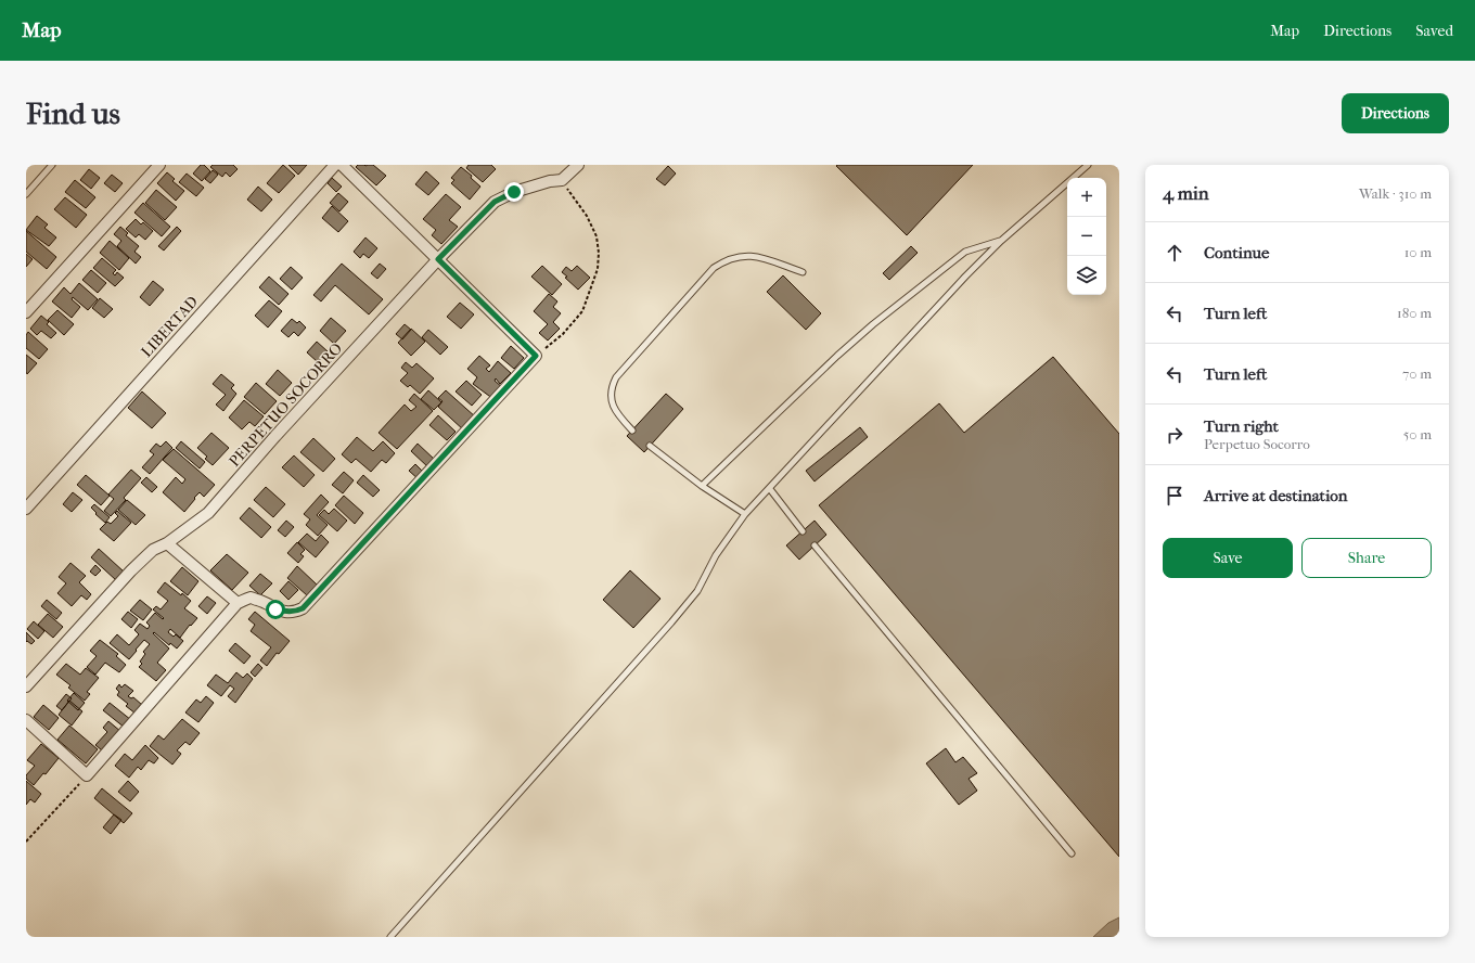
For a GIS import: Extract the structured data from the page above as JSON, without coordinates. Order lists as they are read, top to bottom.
{
  "streets": {
    "street": ["LIBERTAD", "PERPETUO SOCORRO"]
  },
  "page": {
    "header": "Map",
    "nav": ["Map", "Directions", "Saved"],
    "buttons": [
      "Directions",
      ["Save", "Share"]
    ],
    "title": "Find us",
    "heading": ["4 min", "Walk · 310 m"],
    "map_buttons": ["+", "−"],
    "list": [
      ["Continue", "10 m"],
      ["Turn left", "180 m"],
      ["Turn left", "70 m"],
      ["Turn right", "Perpetuo Socorro", "50 m"],
      "Arrive at destination"
    ]
  }
}
